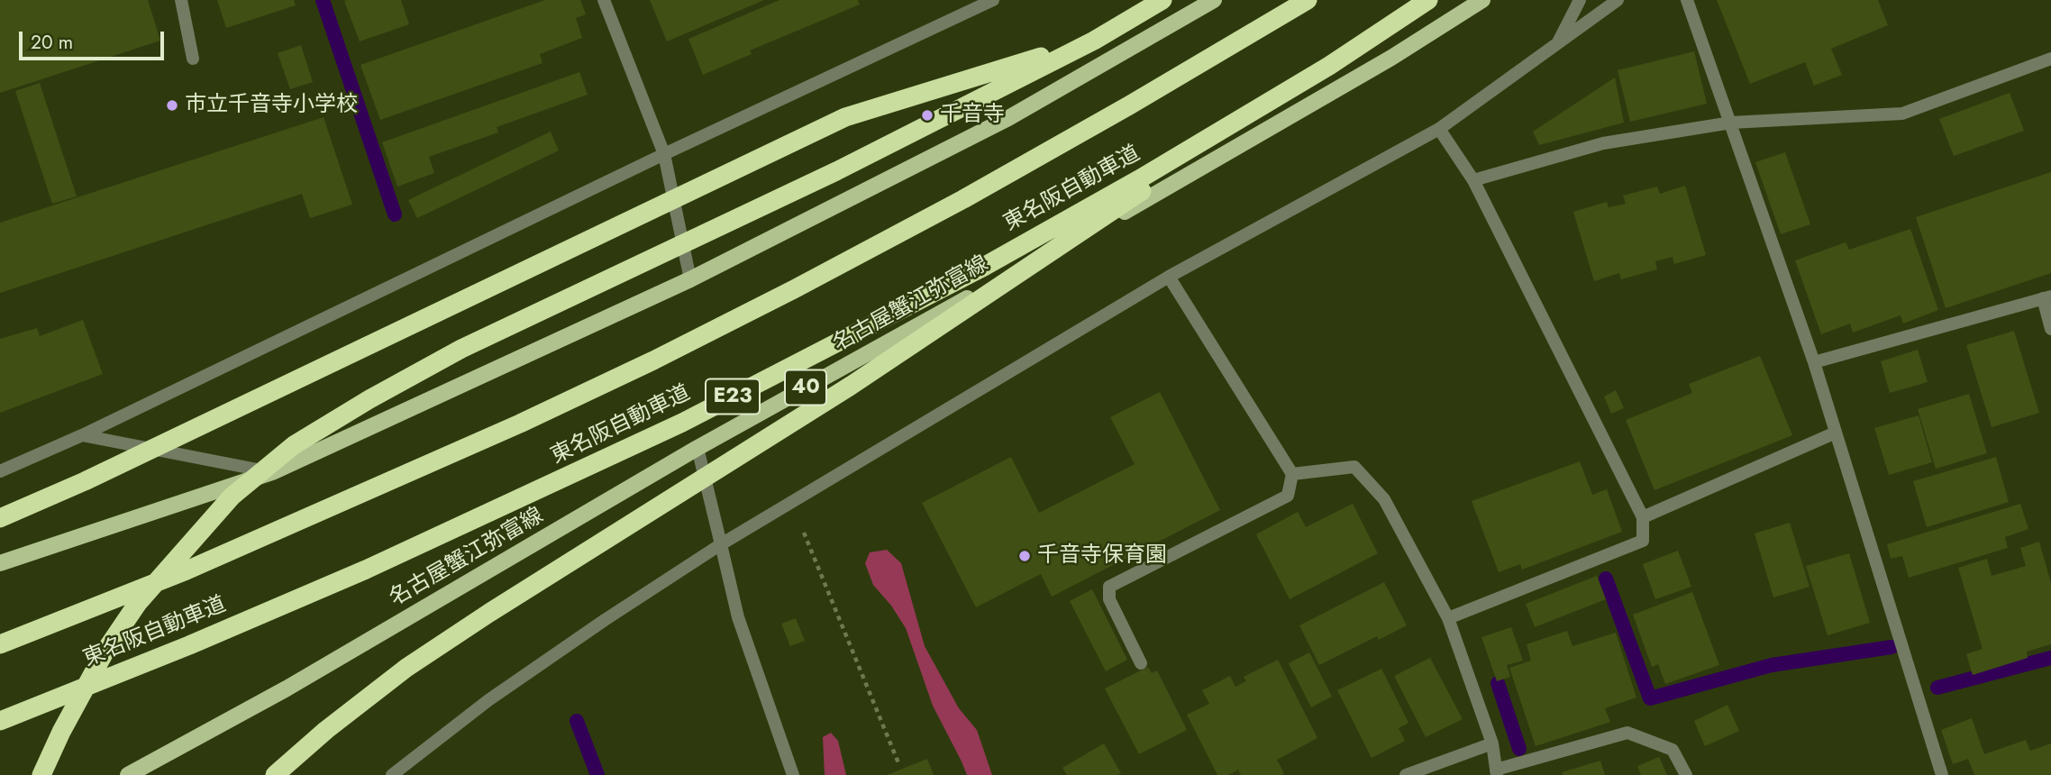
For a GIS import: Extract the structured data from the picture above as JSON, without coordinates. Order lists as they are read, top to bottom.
{
  "streets": {
    "highway": ["東名阪自動車道", "E23"],
    "main road": ["名古屋蟹江弥富線", "40"]
  },
  "places": ["市立千音寺小学校", "千音寺", "千音寺保育園"],
  "scale_bar": "20 m"
}
